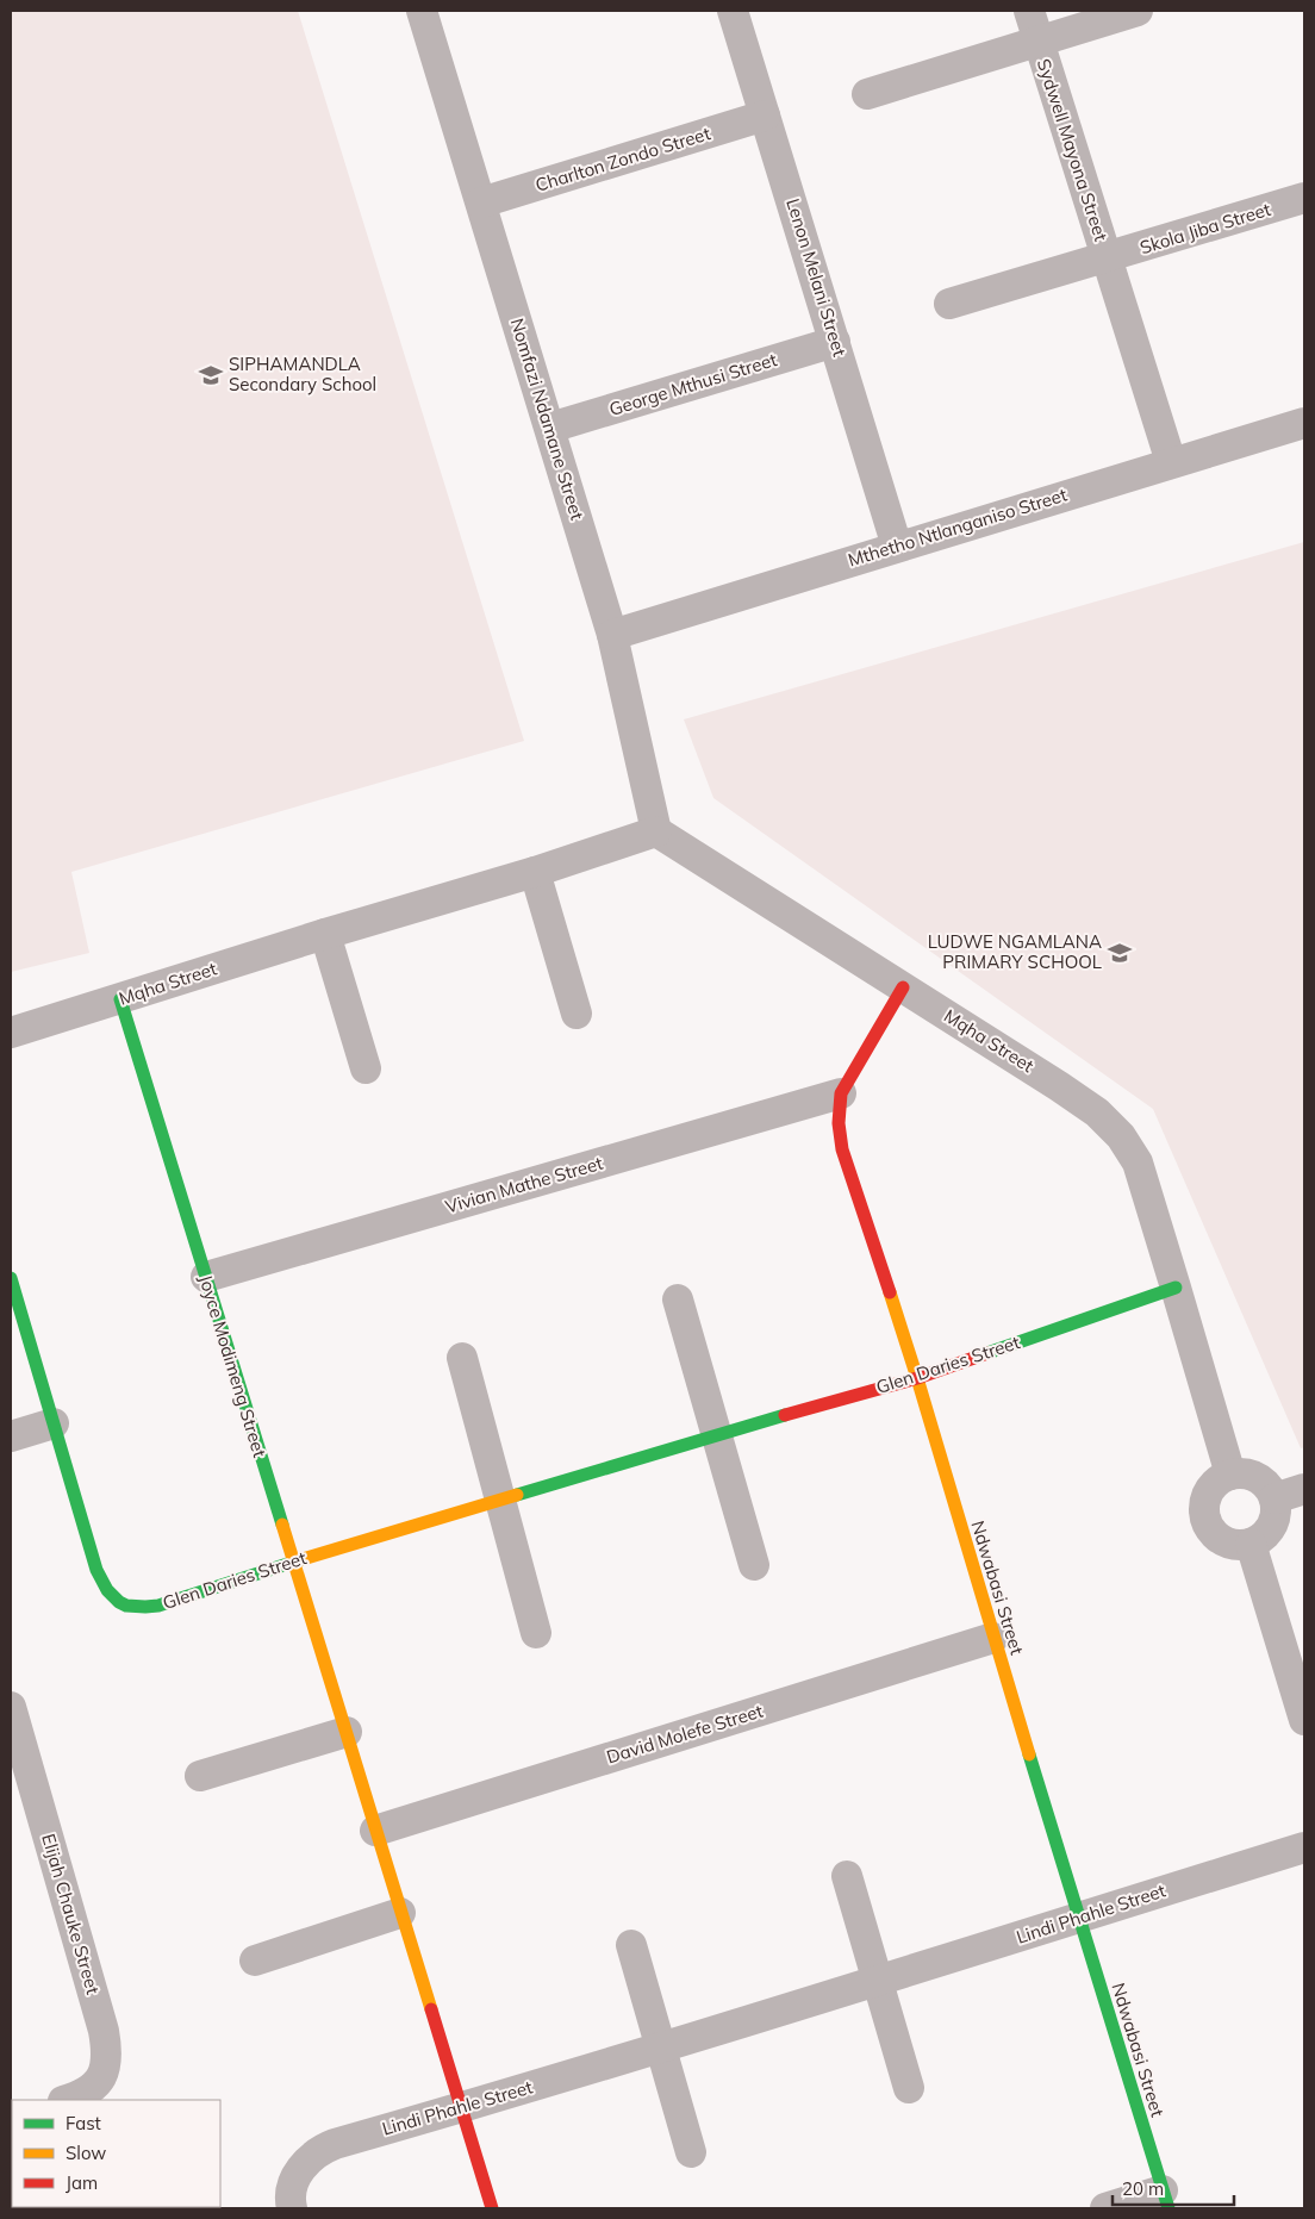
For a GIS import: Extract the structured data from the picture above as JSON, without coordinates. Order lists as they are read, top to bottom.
{
  "streets": {
    "street": [
      "Sydwell Mayona Street",
      "Charlton Zondo Street",
      "Skola Jiba Street",
      "Lenon Melani Street",
      "George Mthusi Street",
      "Nomfazi Ndamane Street",
      "Mthetho Ntlanganiso Street",
      "Mqha Street",
      "Vivian Mathe Street",
      "Glen Daries Street",
      "Joyce Modimeng Street",
      "Ndwabasi Street",
      "David Molefe Street",
      "Elijah Chauke Street",
      "Lindi Phahle Street"
    ]
  },
  "crossings": [
    ["Sydwell Mayona Street", "Skola Jiba Street"],
    ["Sydwell Mayona Street", "Mthetho Ntlanganiso Street"],
    ["Charlton Zondo Street", "Lenon Melani Street"],
    ["Charlton Zondo Street", "Nomfazi Ndamane Street"],
    ["Lenon Melani Street", "George Mthusi Street"],
    ["Lenon Melani Street", "Mthetho Ntlanganiso Street"],
    ["George Mthusi Street", "Nomfazi Ndamane Street"],
    ["Nomfazi Ndamane Street", "Mthetho Ntlanganiso Street"],
    ["Nomfazi Ndamane Street", "Mqha Street"],
    ["Mqha Street", "Glen Daries Street"],
    ["Mqha Street", "Joyce Modimeng Street"],
    ["Mqha Street", "Ndwabasi Street"],
    ["Vivian Mathe Street", "Joyce Modimeng Street"],
    ["Vivian Mathe Street", "Ndwabasi Street"],
    ["Glen Daries Street", "Joyce Modimeng Street"],
    ["Glen Daries Street", "Ndwabasi Street"],
    ["Joyce Modimeng Street", "David Molefe Street"],
    ["Joyce Modimeng Street", "Lindi Phahle Street"],
    ["Ndwabasi Street", "David Molefe Street"],
    ["Ndwabasi Street", "Lindi Phahle Street"]
  ],
  "places": {
    "school or university": ["SIPHAMANDLA Secondary School", "LUDWE NGAMLANA PRIMARY SCHOOL"]
  },
  "legend": ["Fast", "Slow", "Jam"],
  "scale_bar": "20 m"
}
